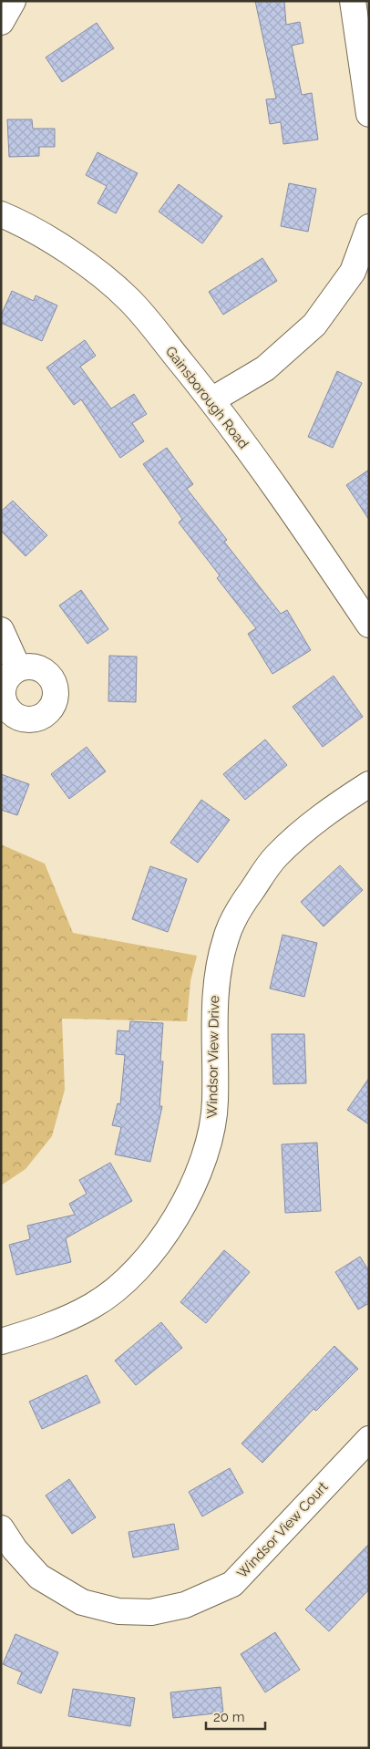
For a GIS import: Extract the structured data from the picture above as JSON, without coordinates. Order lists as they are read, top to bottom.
{
  "streets": {
    "street": ["Gainsborough Road", "Windsor View Drive", "Windsor View Court"]
  },
  "scale_bar": "20 m"
}
